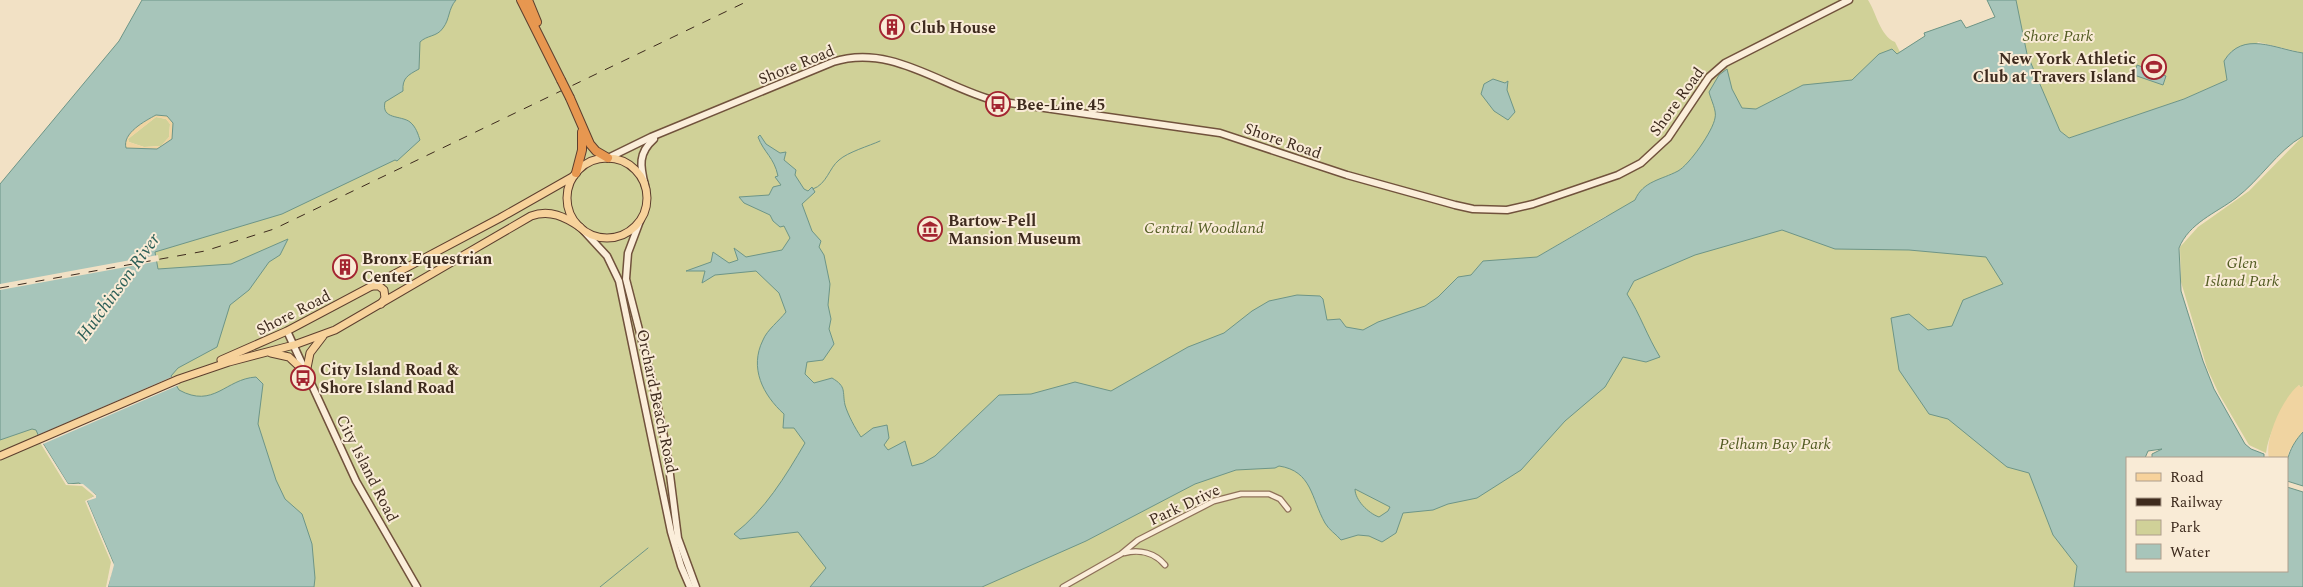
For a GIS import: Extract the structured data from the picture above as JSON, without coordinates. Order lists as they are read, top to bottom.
{
  "streets": {
    "main road": ["Shore Road", "Orchard Beach Road", "City Island Road"],
    "street": ["Park Drive"]
  },
  "crossings": [
    ["Shore Road", "Orchard Beach Road"],
    ["Shore Road", "City Island Road"]
  ],
  "water": ["Hutchinson River"],
  "parks": [
    "Shore Park",
    "Central Woodland",
    "Glen Island Park",
    "Pelham Bay Park"
  ],
  "places": {
    "building": ["Club House", "Bronx Equestrian Center"],
    "sports": ["New York Athletic Club at Travers Island"],
    "bus stop": ["Bee-Line 45", "City Island Road & Shore Island Road"],
    "museum": ["Bartow-Pell Mansion Museum"]
  },
  "legend": [
    "Road",
    "Railway",
    "Park",
    "Water"
  ]
}
